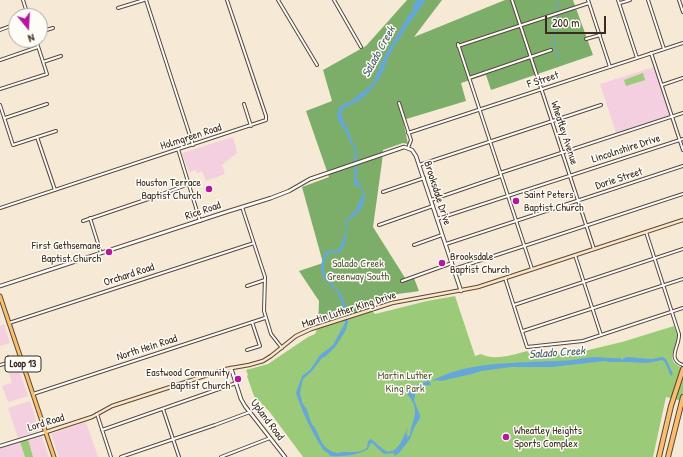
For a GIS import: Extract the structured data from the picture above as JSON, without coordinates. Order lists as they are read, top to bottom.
{
  "streets": {
    "main road": ["Martin Luther King Drive", "Loop 13", "Lord Road"],
    "street": [
      "F Street",
      "Wheatley Avenue",
      "Holmgreen Road",
      "Lincolnshire Drive",
      "Dorie Street",
      "Brooksdale Drive",
      "Rice Road",
      "Orchard Road",
      "North Hein Road",
      "Upland Road"
    ]
  },
  "crossings": [
    ["F Street", "Wheatley Avenue"],
    ["Wheatley Avenue", "Lincolnshire Drive"],
    ["Wheatley Avenue", "Dorie Street"],
    ["Wheatley Avenue", "Martin Luther King Drive"],
    ["Lincolnshire Drive", "Brooksdale Drive"],
    ["Dorie Street", "Brooksdale Drive"],
    ["Brooksdale Drive", "Rice Road"],
    ["Brooksdale Drive", "Martin Luther King Drive"],
    ["Orchard Road", "Loop 13"],
    ["Martin Luther King Drive", "Upland Road"],
    ["Martin Luther King Drive", "Lord Road"],
    ["North Hein Road", "Loop 13"],
    ["Loop 13", "Lord Road"]
  ],
  "water": ["Salado Creek"],
  "parks": ["Salado Creek Greenway South", "Martin Luther King Park"],
  "places": [
    "Houston Terrace Baptist Church",
    "Saint Peters Baptist Church",
    "First Gethsemane Baptist Church",
    "Brooksdale Baptist Church",
    "Eastwood Community Baptist Church",
    "Wheatley Heights Sports Complex"
  ],
  "scale_bar": "200 m",
  "north": "bottom"
}
